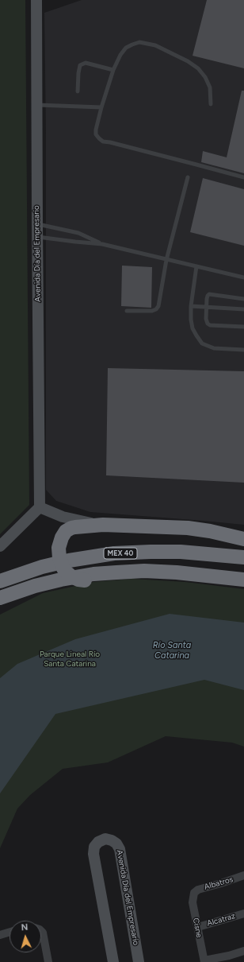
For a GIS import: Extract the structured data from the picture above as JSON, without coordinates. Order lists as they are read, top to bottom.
{
  "streets": {
    "highway": ["MEX 40"],
    "street": [
      "Avenida Día del Empresario",
      "Albatros",
      "Alcatraz",
      "Cisne"
    ]
  },
  "crossings": [
    ["Albatros", "Cisne"],
    ["Alcatraz", "Cisne"]
  ],
  "water": ["Río Santa Catarina"],
  "parks": ["Parque Lineal Río Santa Catarina"],
  "north": "top"
}
